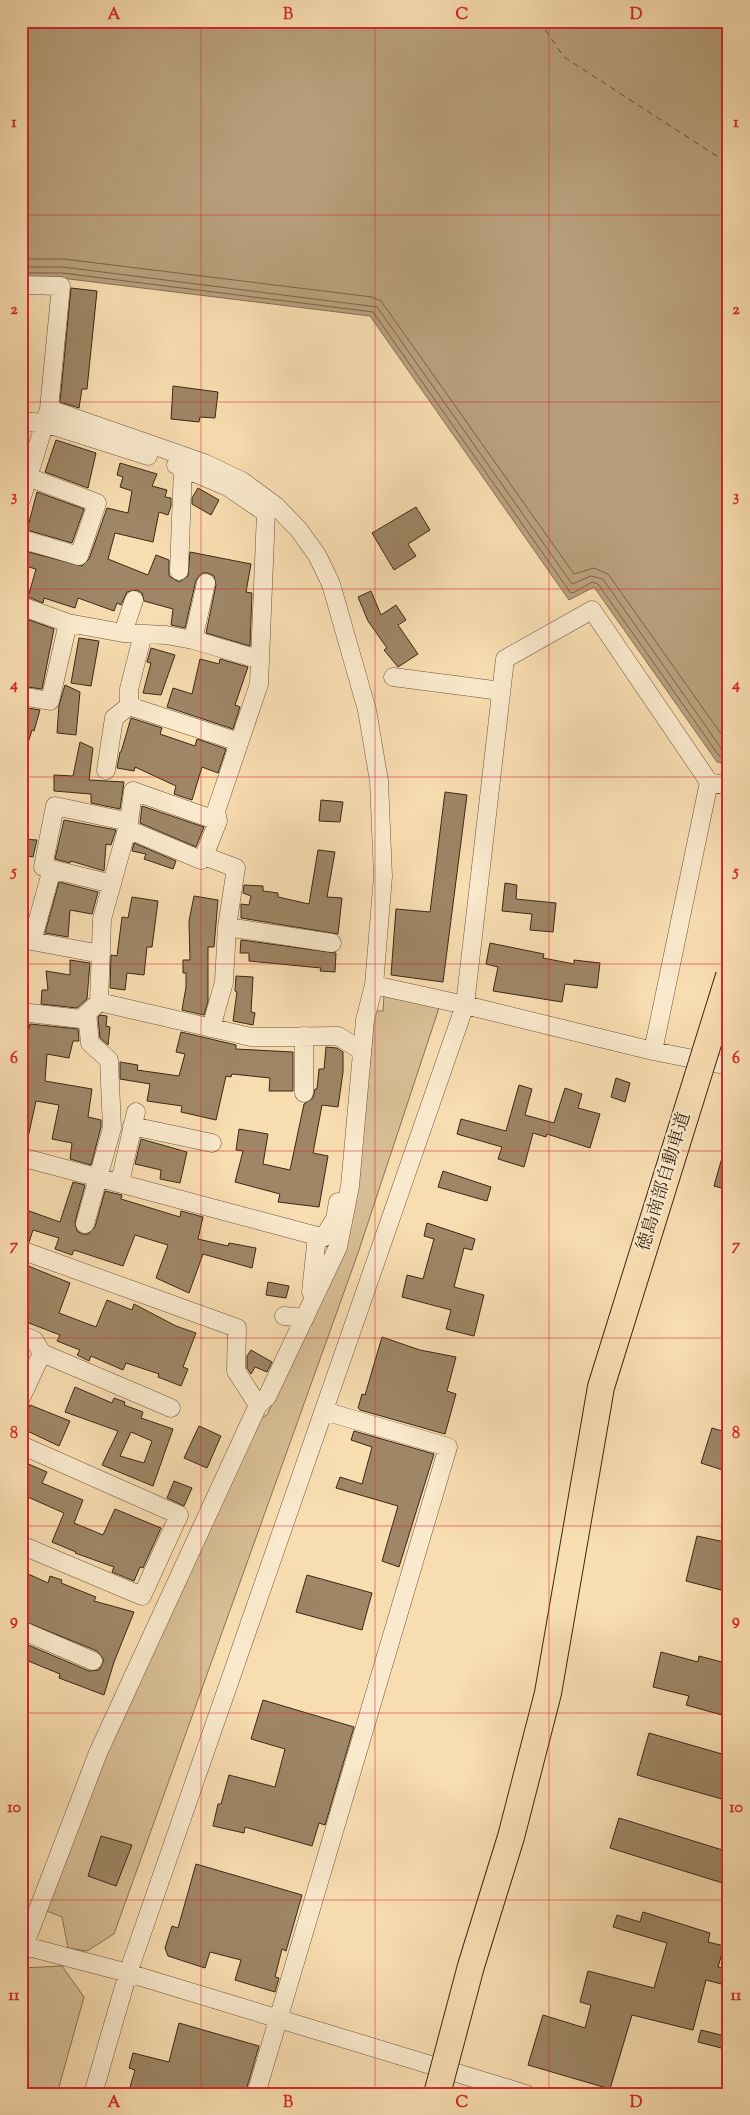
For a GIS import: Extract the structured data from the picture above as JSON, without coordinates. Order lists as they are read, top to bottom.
{
  "streets": {
    "highway": ["徳島南部自動車道"]
  },
  "grid": {
    "columns": [
      "A",
      "B",
      "C",
      "D"
    ],
    "rows": [
      "1",
      "2",
      "3",
      "4",
      "5",
      "6",
      "7",
      "8",
      "9",
      "10",
      "11"
    ]
  }
}
